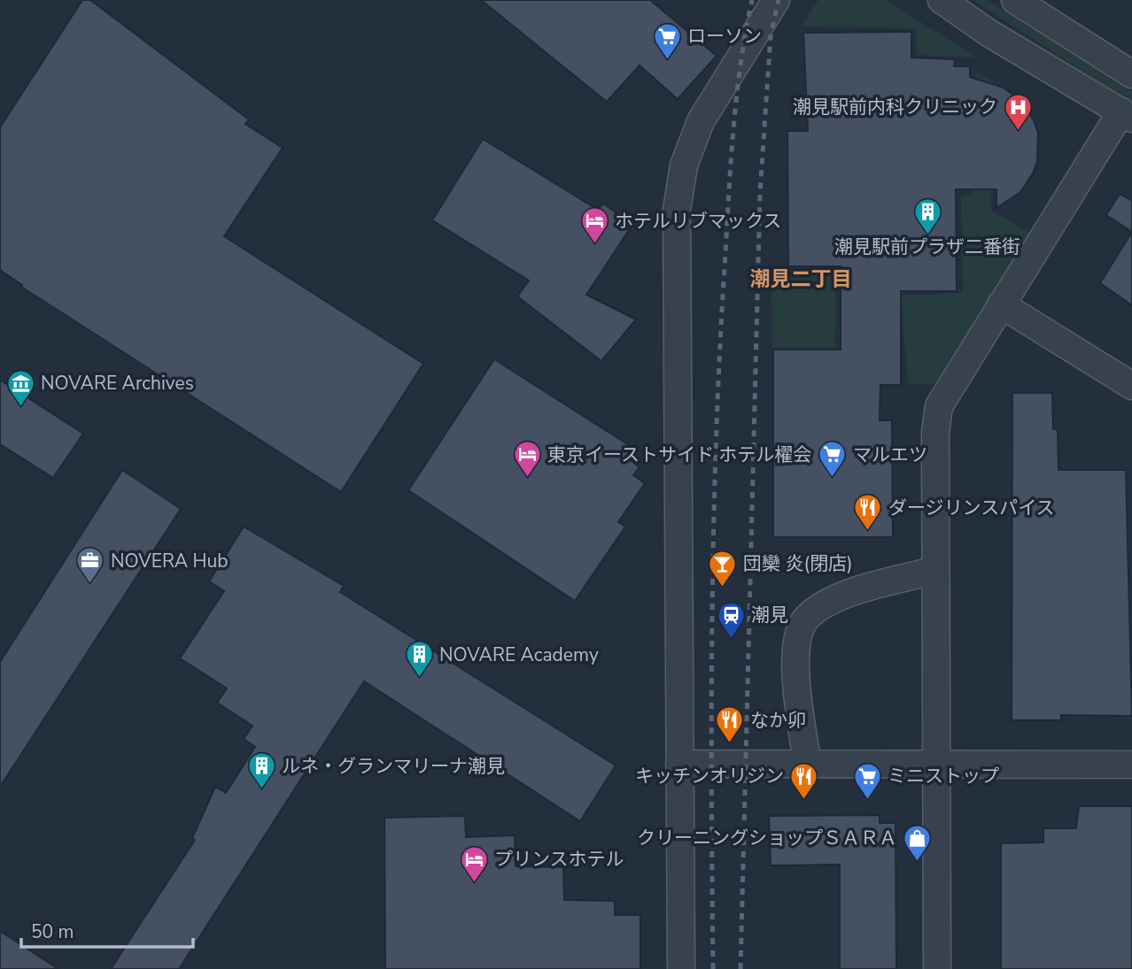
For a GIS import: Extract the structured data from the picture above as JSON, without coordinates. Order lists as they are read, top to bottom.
{
  "districts": ["潮見二丁目"],
  "places": {
    "supermarket": ["ローソン", "マルエツ", "ミニストップ"],
    "hospital": ["潮見駅前内科クリニック"],
    "building": ["潮見駅前プラザ二番街", "NOVARE Academy", "ルネ・グランマリーナ潮見"],
    "hotel": ["ホテルリブマックス", "東京イーストサイド ホテル櫂会", "プリンスホテル"],
    "museum": ["NOVARE Archives"],
    "restaurant": ["ダージリンスパイス", "なか卯", "キッチンオリジン"],
    "office": ["NOVERA Hub"],
    "bar": ["団欒 炎(閉店)"],
    "station": ["潮見"],
    "shop": ["クリーニングショップＳＡＲＡ"]
  },
  "scale_bar": "50 m"
}
